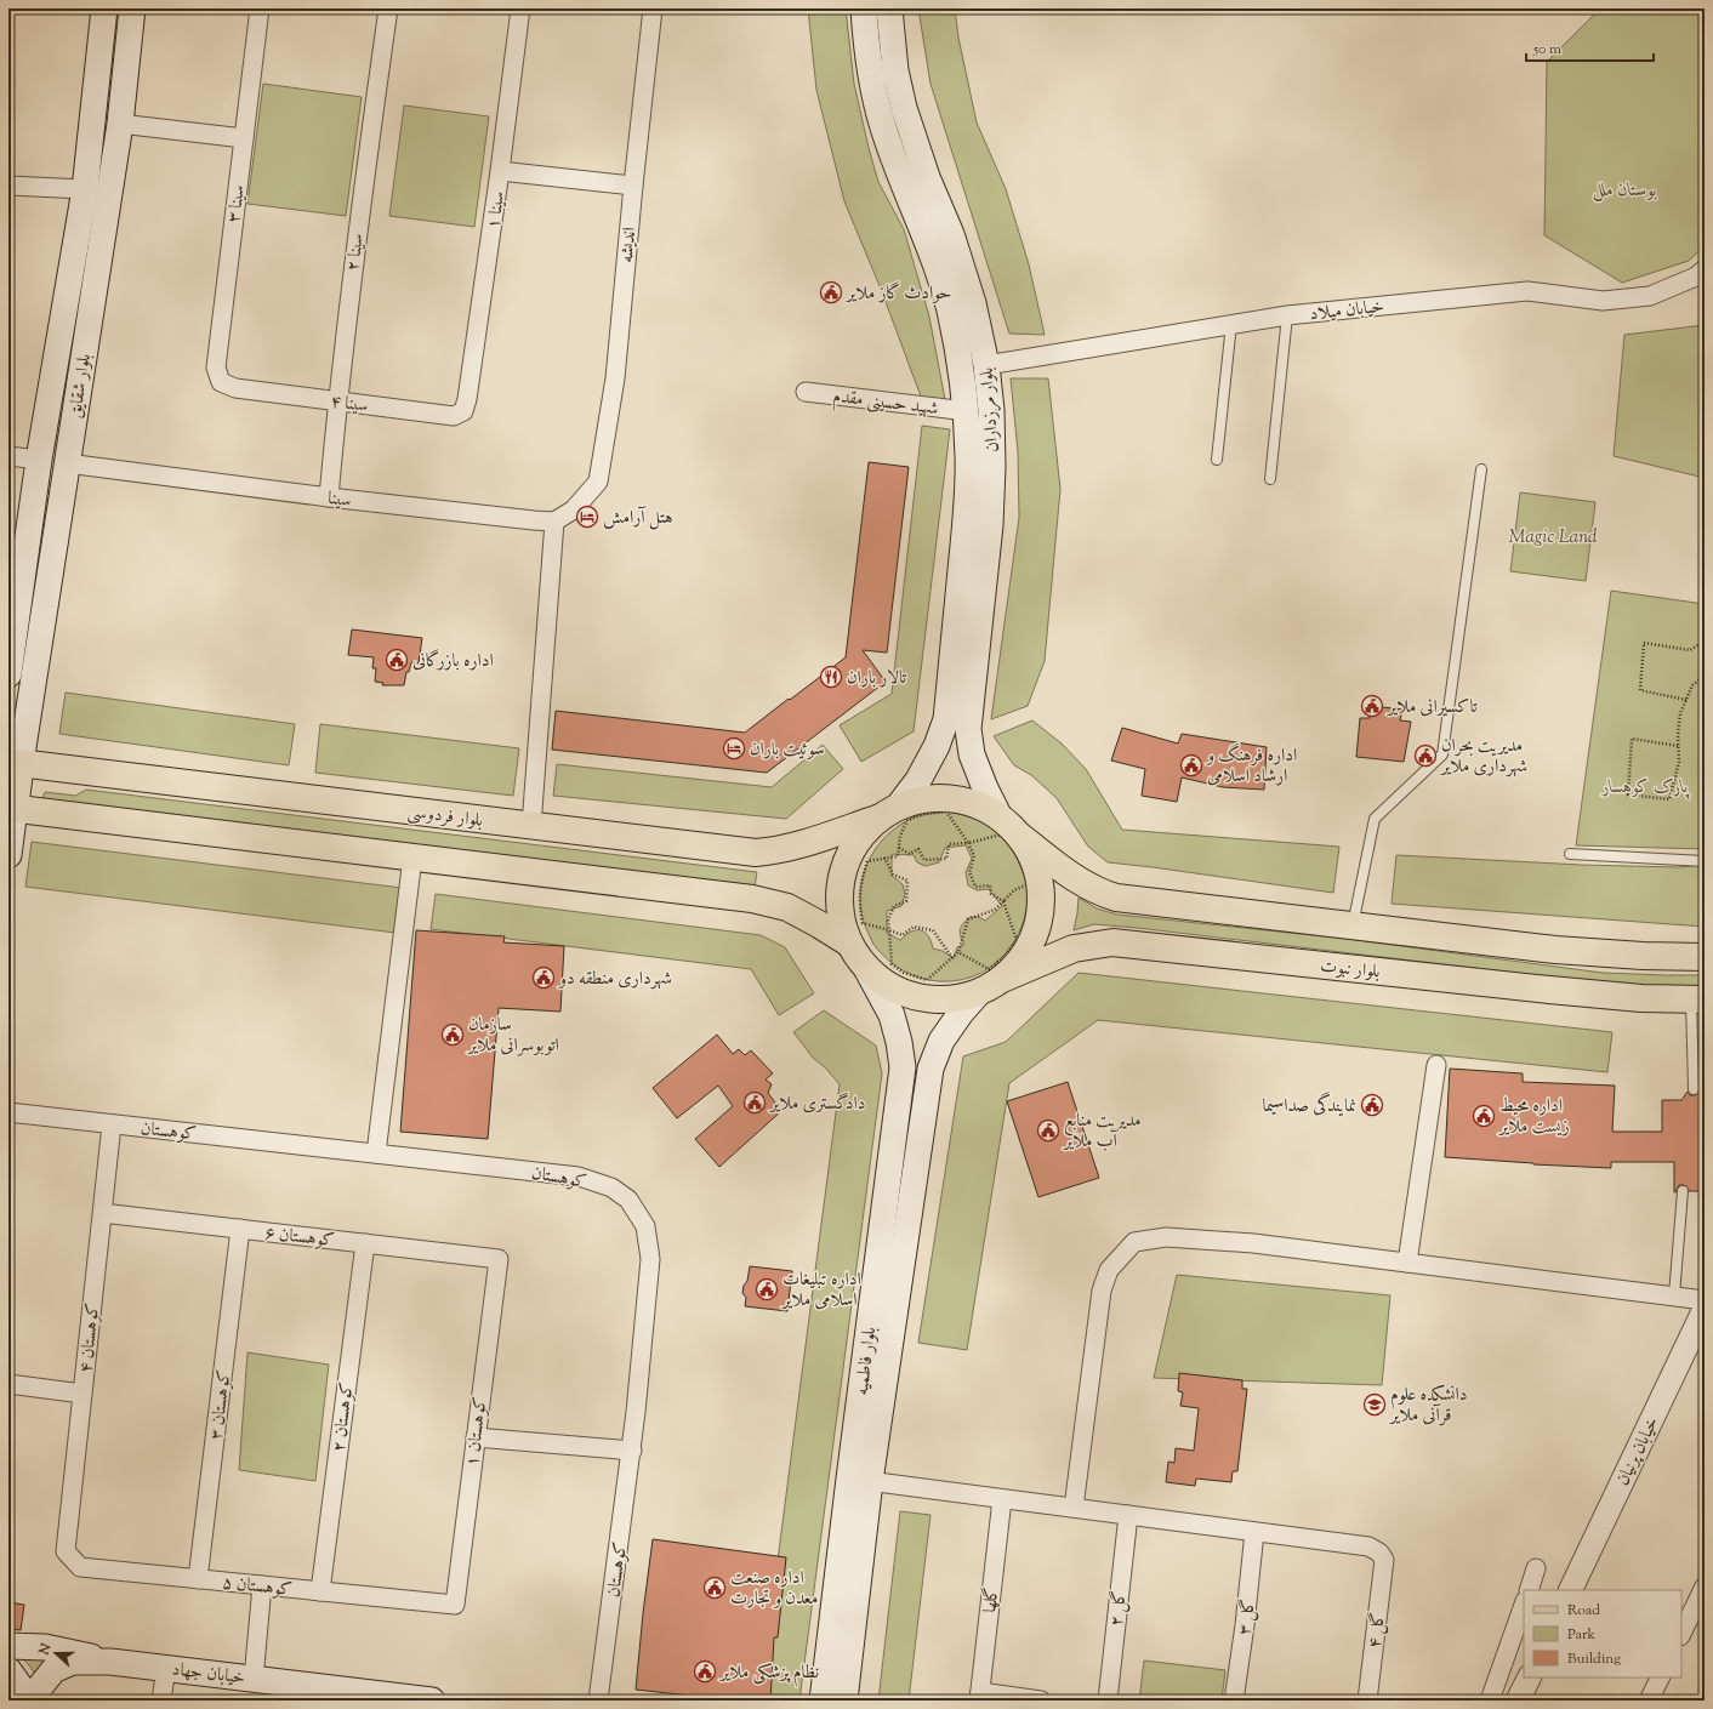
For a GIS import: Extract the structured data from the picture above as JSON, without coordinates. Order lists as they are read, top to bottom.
{
  "streets": {
    "main road": [
      "بلوار شقایق",
      "بلوار مرزداران",
      "بلوار فردوسی",
      "بلوار نبوت",
      "بلوار فاطمیه",
      "خیابان جهاد"
    ],
    "street": [
      "سینا ۳",
      "سینا ۱",
      "اندیشه",
      "سینا ۲",
      "خیابان میلاد",
      "شهید حسینی مقدم",
      "سینا ۴",
      "سینا",
      "کوهستان",
      "کوهستان ۶",
      "کوهستان ۴",
      "کوهستان ۳",
      "کوهستان ۲",
      "کوهستان ۱",
      "خیابان پرنیان",
      "کوهستان ۵",
      "گلها",
      "گل ۲",
      "گل ۳",
      "گل ۴"
    ]
  },
  "crossings": [
    ["سینا ۳", "سینا ۴"],
    ["سینا ۱", "سینا ۴"],
    ["اندیشه", "سینا"],
    ["سینا ۲", "سینا ۴"],
    ["سینا ۲", "سینا"],
    ["خیابان میلاد", "بلوار مرزداران"],
    ["بلوار شقایق", "سینا"],
    ["بلوار شقایق", "بلوار فردوسی"],
    ["شهید حسینی مقدم", "بلوار مرزداران"],
    ["کوهستان", "کوهستان ۴"],
    ["کوهستان ۶", "کوهستان ۴"],
    ["کوهستان ۶", "کوهستان ۳"],
    ["کوهستان ۶", "کوهستان ۲"],
    ["کوهستان ۶", "کوهستان ۱"],
    ["کوهستان ۴", "کوهستان ۵"],
    ["کوهستان ۳", "کوهستان ۵"],
    ["کوهستان ۲", "کوهستان ۵"],
    ["کوهستان ۱", "کوهستان ۵"],
    ["گل ۳", "گل ۴"]
  ],
  "parks": ["بوستان ملل", "Magic Land", "پارک کوهسار"],
  "places": {
    "public building": [
      "حوادث گاز ملایر",
      "اداره بازرگانی",
      "تاکسیرانی ملایر",
      "مدیریت بحران شهرداری ملایر",
      "اداره فرهنگ و ارشاد اسلامی",
      "شهرداری منطقه دو",
      "سازمان اتوبوسرانی ملایر",
      "دادگستری ملایر",
      "نمایندگی صداسیما",
      "اداره محیط زیست ملایر",
      "مدیریت منابع آب ملایر",
      "اداره تبلیغات اسلامی ملایر",
      "اداره صنعت معدن و تجارت",
      "نظام پزشکی ملایر"
    ],
    "hotel": ["هتل آرامش", "سوئیت باران"],
    "restaurant": ["تالار باران"],
    "school or university": ["دانشکده علوم قرآنی ملایر"]
  },
  "legend": ["Road", "Park", "Building"],
  "scale_bar": "50 m",
  "north": "left"
}
